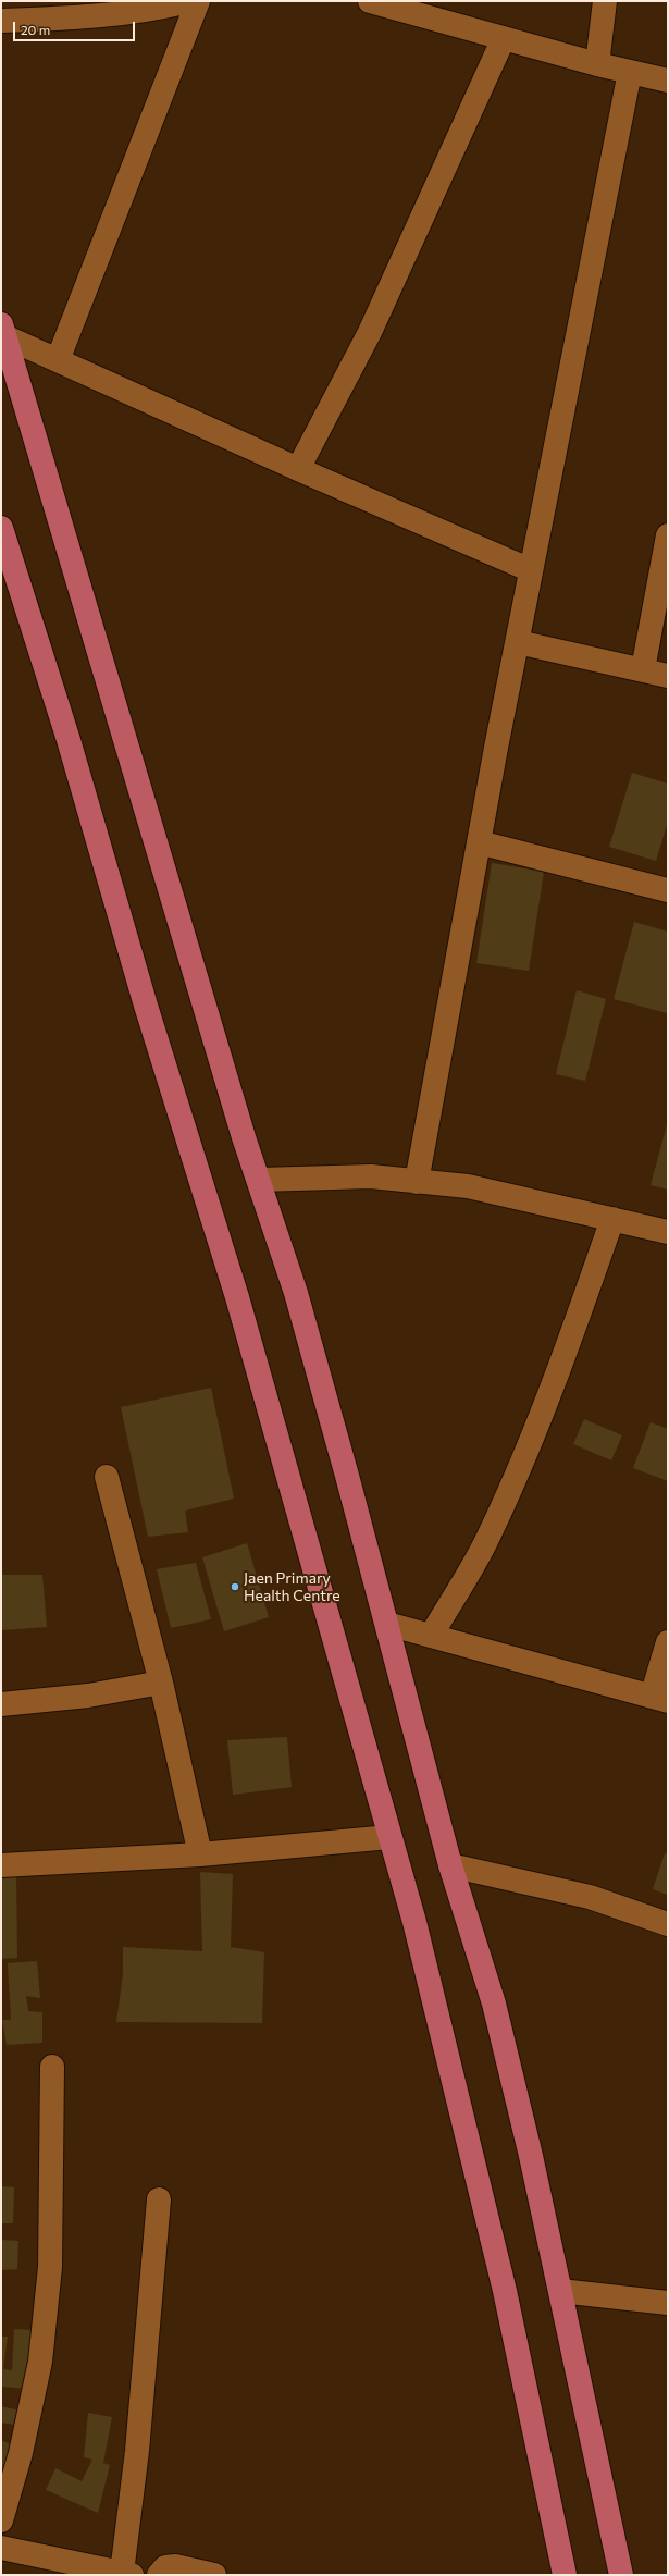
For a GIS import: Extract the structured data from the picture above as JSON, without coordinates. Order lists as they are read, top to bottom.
{
  "places": ["Jaen Primary Health Centre"],
  "scale_bar": "20 m"
}
